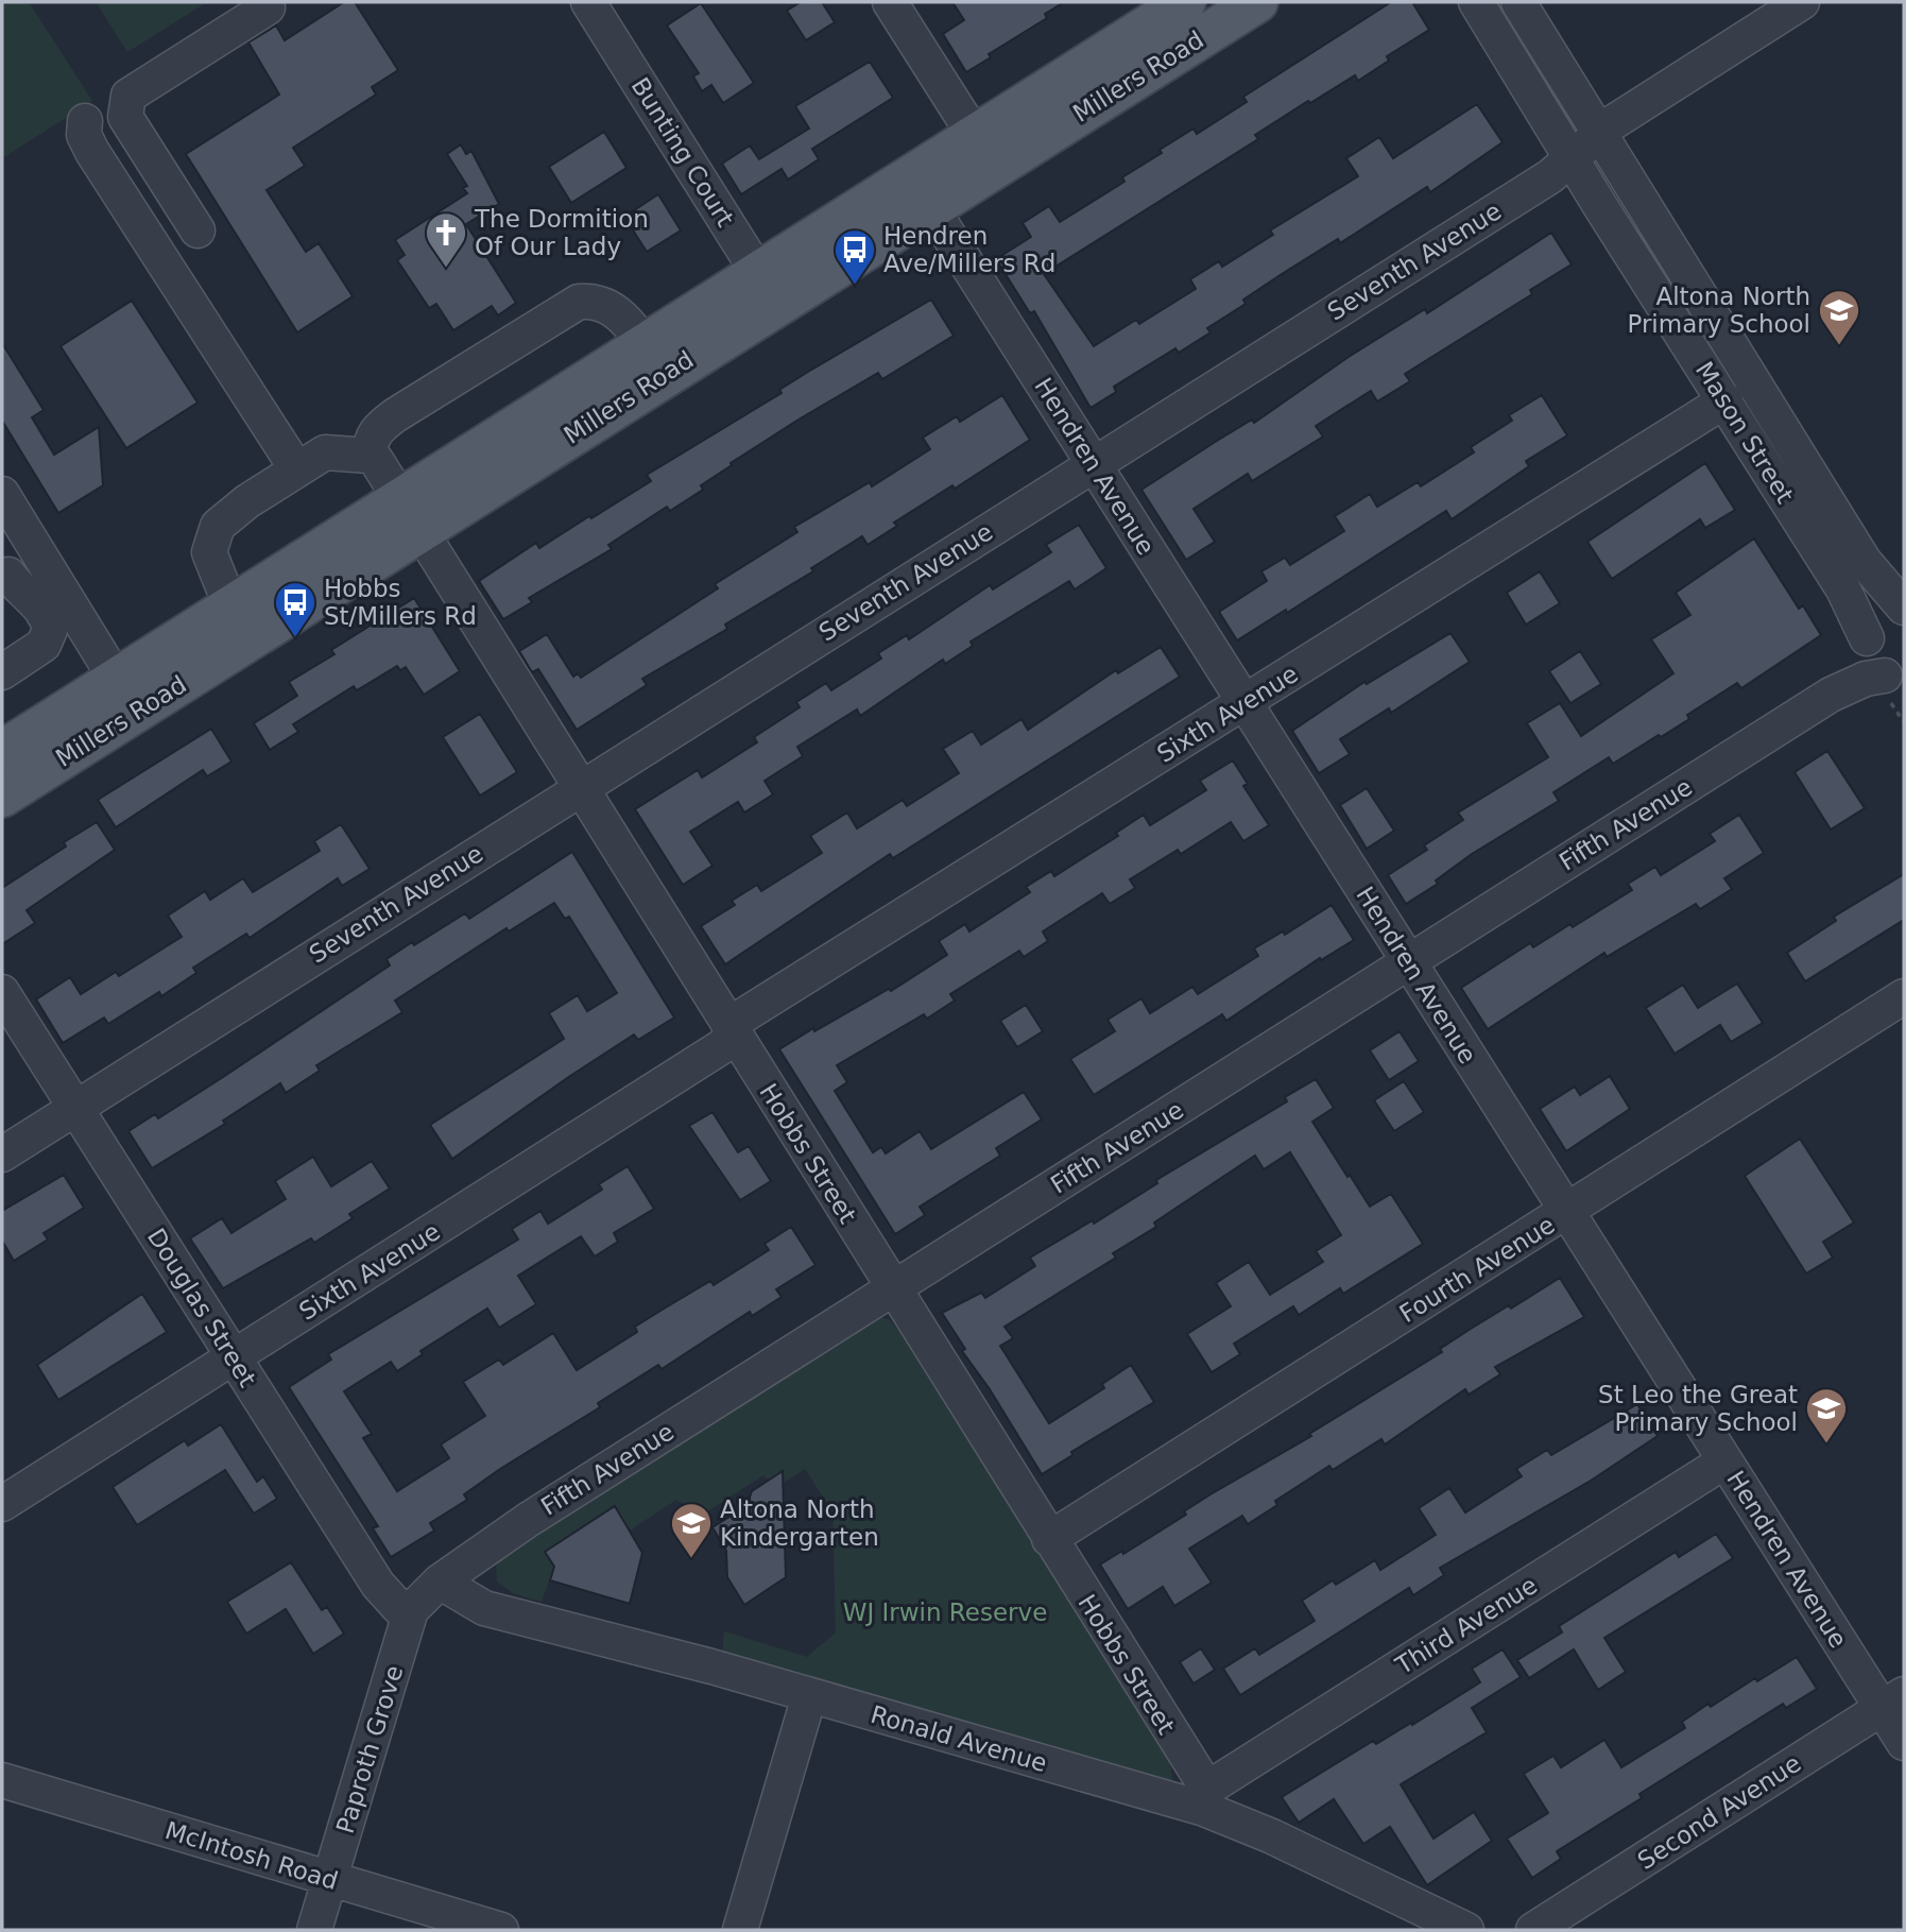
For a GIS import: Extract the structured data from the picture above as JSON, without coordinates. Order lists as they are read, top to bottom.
{
  "streets": {
    "main road": ["Millers Road"],
    "street": [
      "Bunting Court",
      "Seventh Avenue",
      "Mason Street",
      "Hendren Avenue",
      "Sixth Avenue",
      "Fifth Avenue",
      "Hobbs Street",
      "Fourth Avenue",
      "Douglas Street",
      "Third Avenue",
      "Ronald Avenue",
      "Paproth Grove",
      "Second Avenue",
      "McIntosh Road"
    ]
  },
  "crossings": [
    ["Millers Road", "Bunting Court"],
    ["Millers Road", "Hendren Avenue"],
    ["Millers Road", "Hobbs Street"],
    ["Seventh Avenue", "Mason Street"],
    ["Seventh Avenue", "Hendren Avenue"],
    ["Seventh Avenue", "Hobbs Street"],
    ["Seventh Avenue", "Douglas Street"],
    ["Mason Street", "Sixth Avenue"],
    ["Mason Street", "Fifth Avenue"],
    ["Hendren Avenue", "Sixth Avenue"],
    ["Hendren Avenue", "Fifth Avenue"],
    ["Hendren Avenue", "Fourth Avenue"],
    ["Hendren Avenue", "Third Avenue"],
    ["Hendren Avenue", "Second Avenue"],
    ["Sixth Avenue", "Hobbs Street"],
    ["Sixth Avenue", "Douglas Street"],
    ["Fifth Avenue", "Hobbs Street"],
    ["Fifth Avenue", "Douglas Street"],
    ["Fifth Avenue", "Ronald Avenue"],
    ["Fifth Avenue", "Paproth Grove"],
    ["Hobbs Street", "Fourth Avenue"],
    ["Hobbs Street", "Third Avenue"],
    ["Hobbs Street", "Ronald Avenue"],
    ["Douglas Street", "Paproth Grove"],
    ["Third Avenue", "Ronald Avenue"],
    ["Paproth Grove", "McIntosh Road"]
  ],
  "parks": ["WJ Irwin Reserve"],
  "places": {
    "church": ["The Dormition Of Our Lady"],
    "bus stop": ["Hendren Ave/Millers Rd", "Hobbs St/Millers Rd"],
    "school or university": ["Altona North Primary School", "St Leo the Great Primary School", "Altona North Kindergarten"]
  }
}
